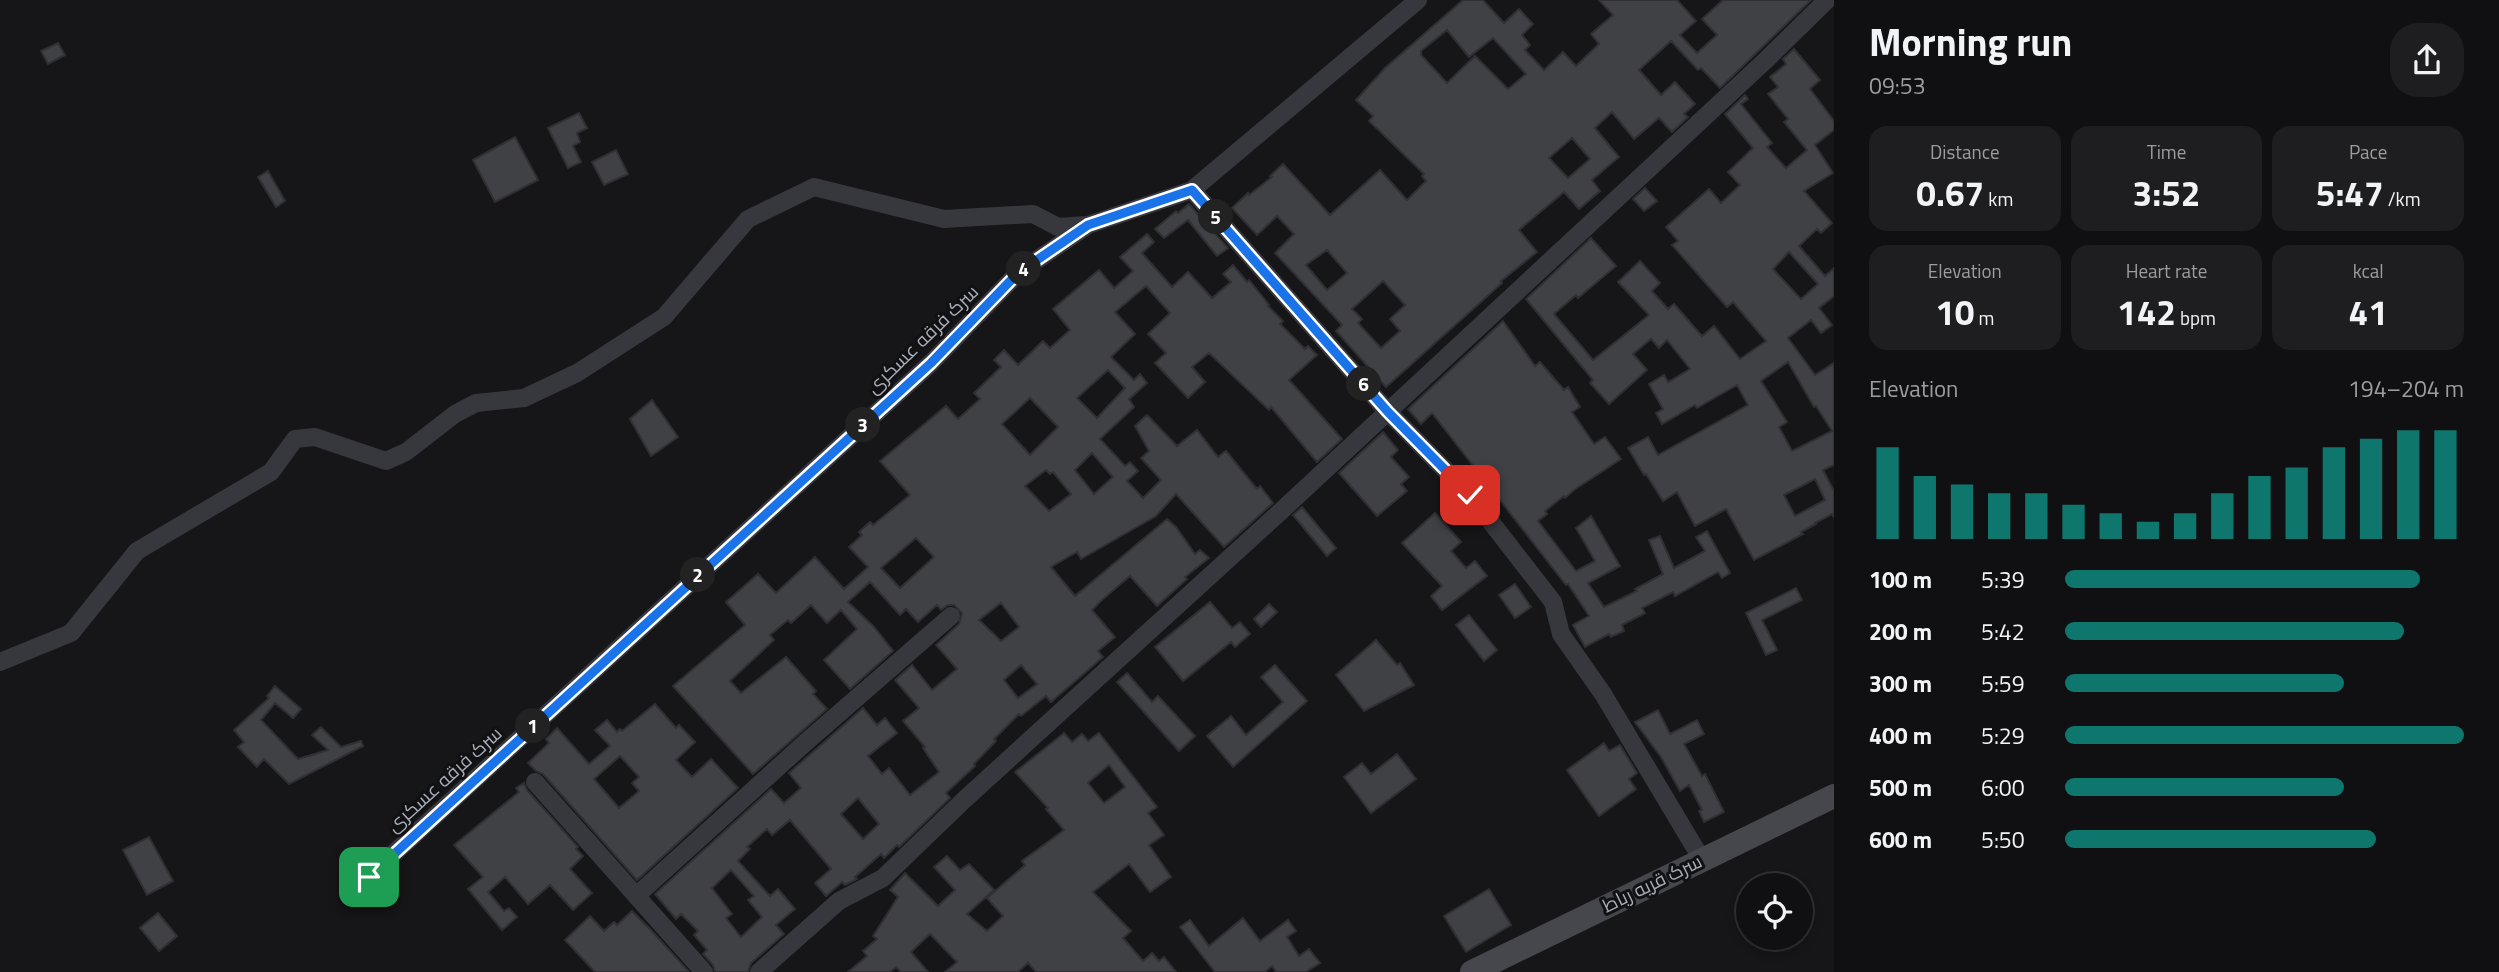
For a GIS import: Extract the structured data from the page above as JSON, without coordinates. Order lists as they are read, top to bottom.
{
  "streets": {
    "street": ["سرک فرقه عسکری", "سرک قریه رباط"]
  },
  "page": {
    "heading": ["Morning run", "09:53"],
    "stats": [
      ["Distance", "0.67 km"],
      ["Time", "3:52"],
      ["Pace", "5:47 /km"],
      ["Elevation", "10 m"],
      ["Heart rate", "142 bpm"],
      ["kcal", "41"]
    ],
    "pins": [
      "5",
      "4",
      "6",
      "3",
      "2",
      "1"
    ],
    "chart": ["Elevation", "194–204 m"],
    "list": [
      {
        "name": "100 m",
        "note": "5:39"
      },
      {
        "name": "200 m",
        "note": "5:42"
      },
      {
        "name": "300 m",
        "note": "5:59"
      },
      {
        "name": "400 m",
        "note": "5:29"
      },
      {
        "name": "500 m",
        "note": "6:00"
      },
      {
        "name": "600 m",
        "note": "5:50"
      }
    ]
  }
}
